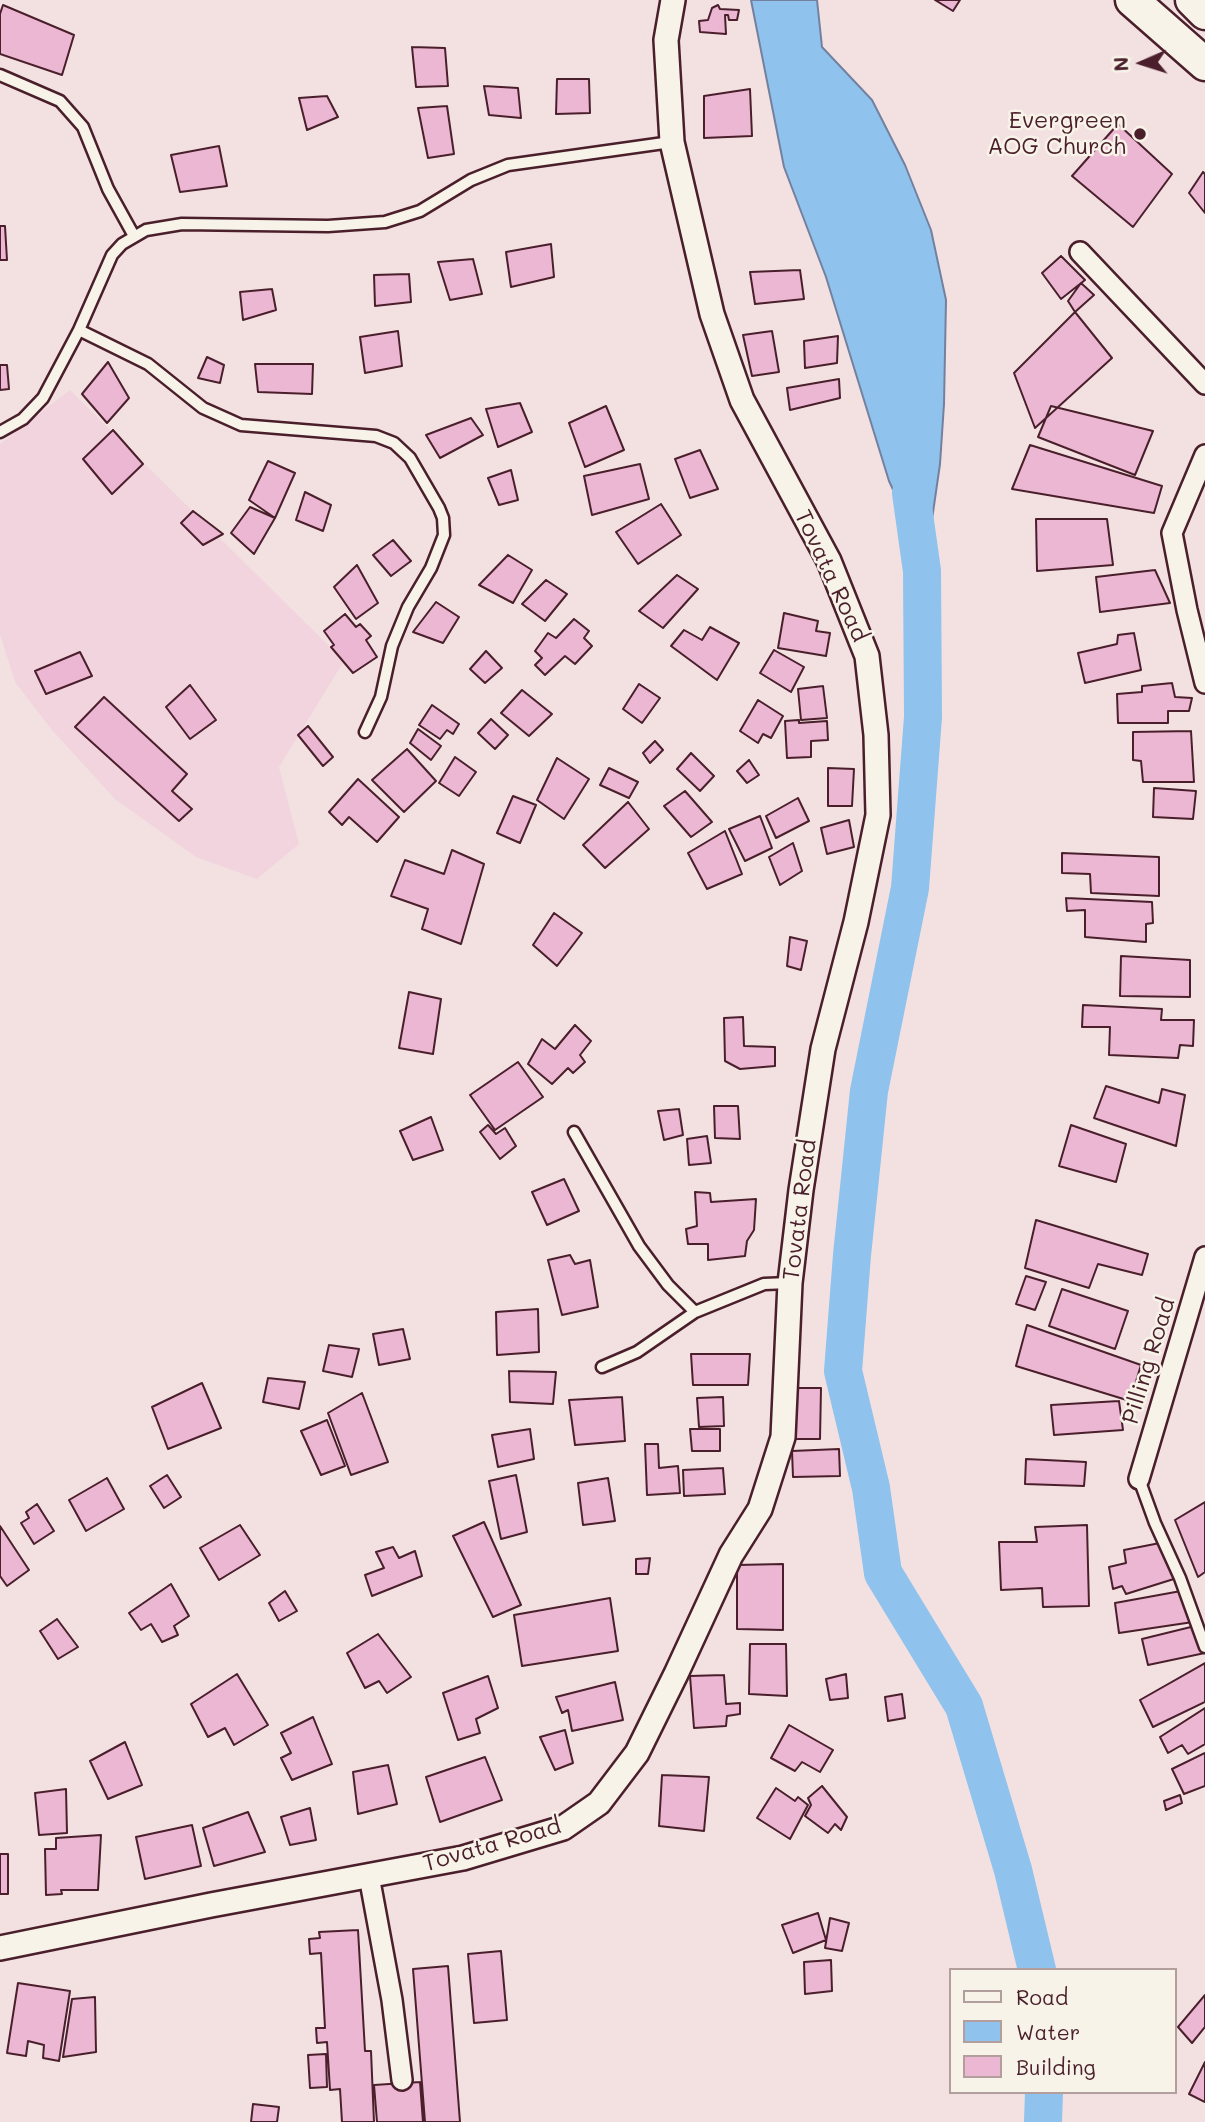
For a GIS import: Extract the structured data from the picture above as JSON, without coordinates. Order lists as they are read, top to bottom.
{
  "streets": {
    "street": ["Tovata Road", "Pilling Road"]
  },
  "places": ["Evergreen AOG Church"],
  "legend": ["Road", "Water", "Building"],
  "north": "left"
}
